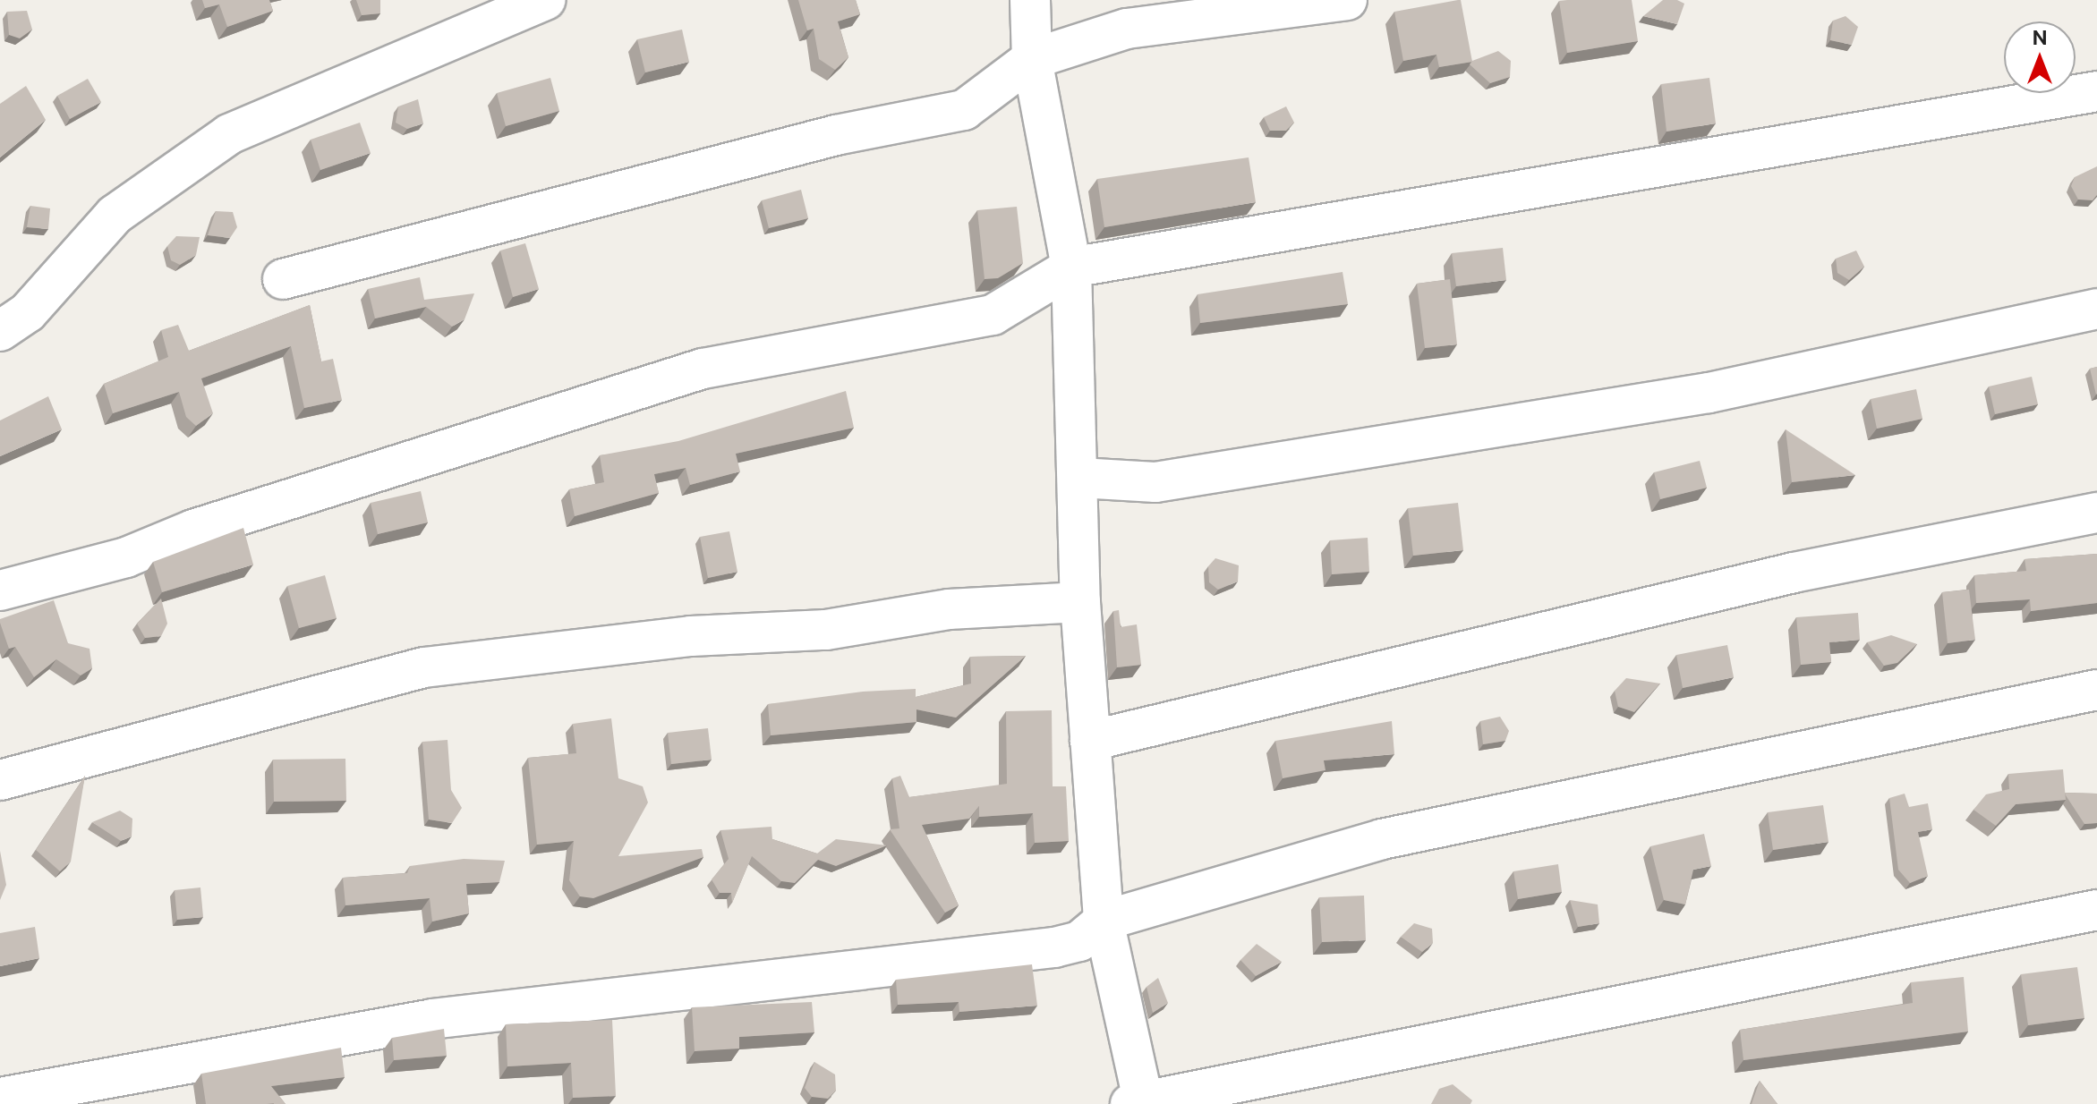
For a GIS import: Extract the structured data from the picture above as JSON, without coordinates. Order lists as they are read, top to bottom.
{
  "north": "top"
}
